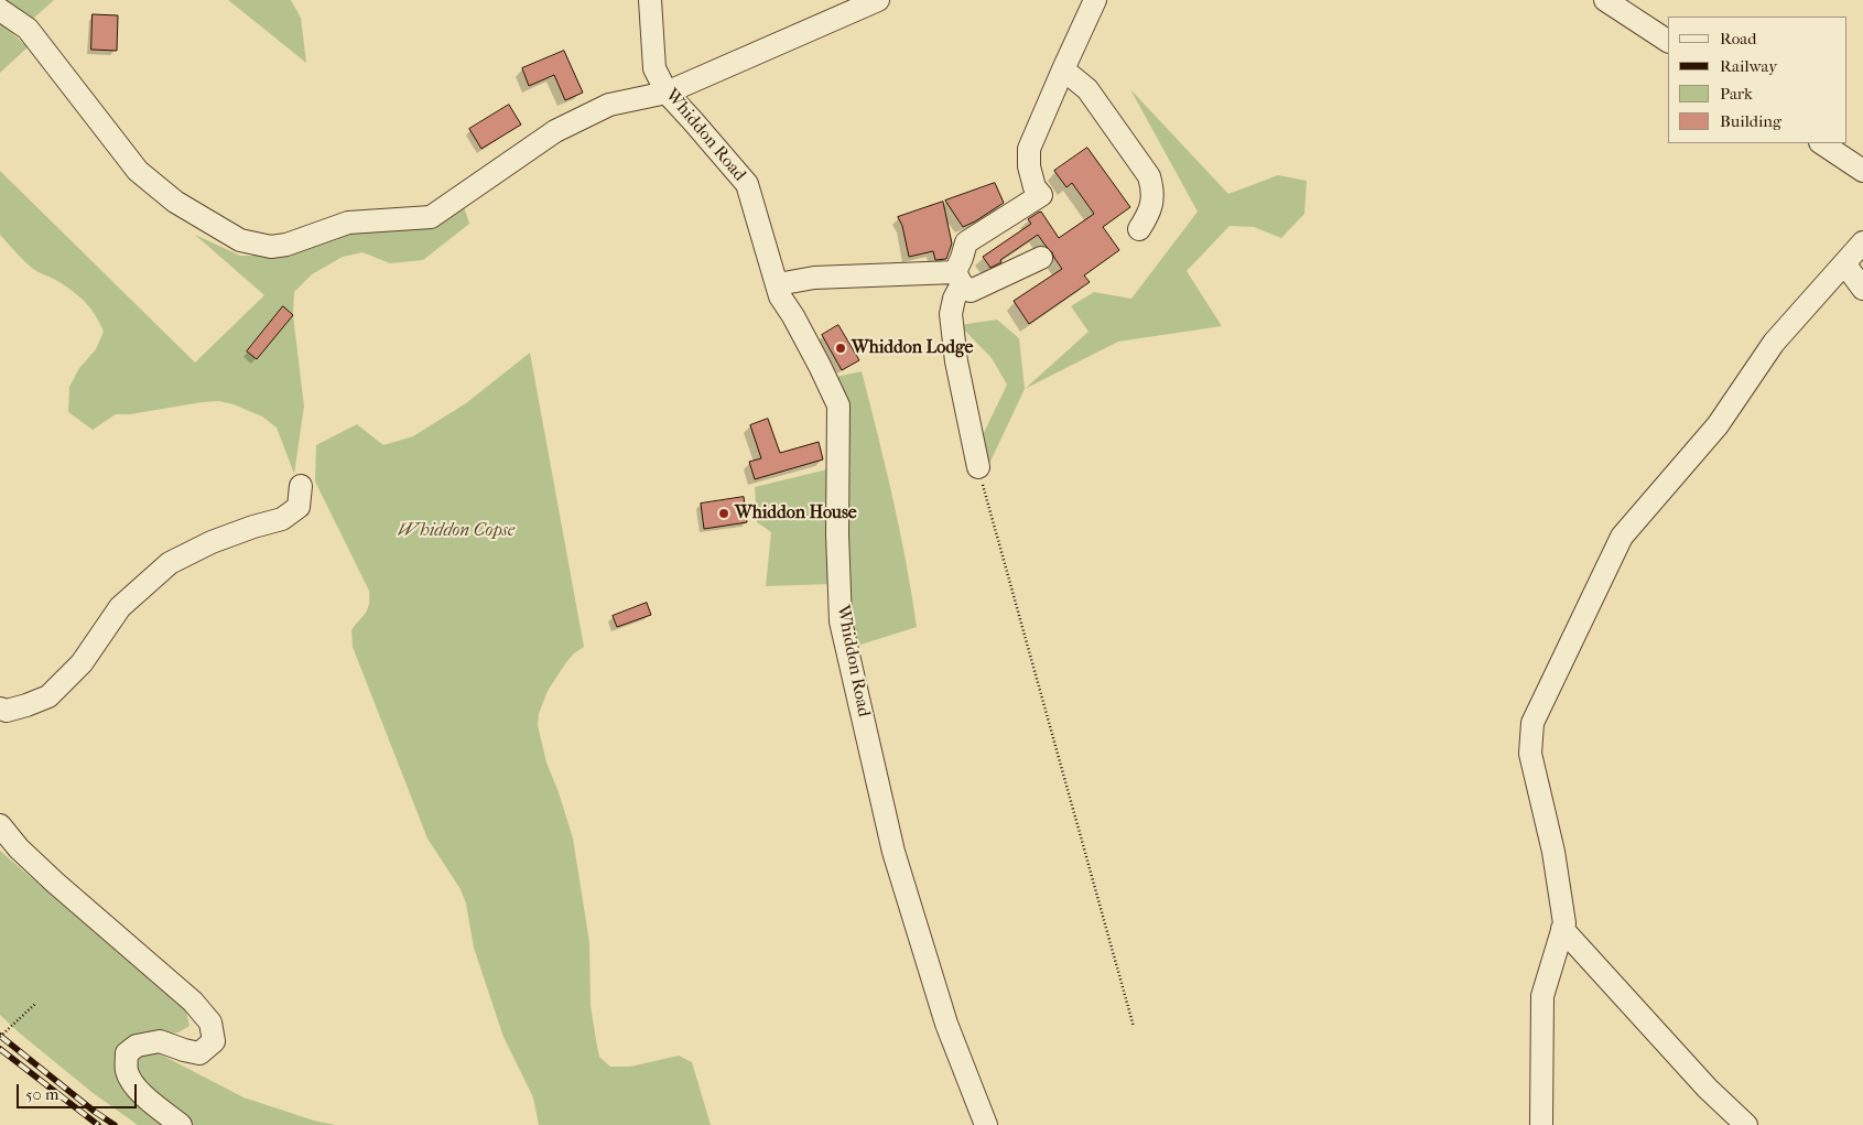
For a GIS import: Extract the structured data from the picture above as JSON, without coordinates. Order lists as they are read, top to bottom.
{
  "streets": {
    "street": ["Whiddon Road"]
  },
  "parks": ["Whiddon Copse"],
  "places": ["Whiddon Lodge", "Whiddon House"],
  "legend": [
    "Road",
    "Railway",
    "Park",
    "Building"
  ],
  "scale_bar": "50 m"
}
